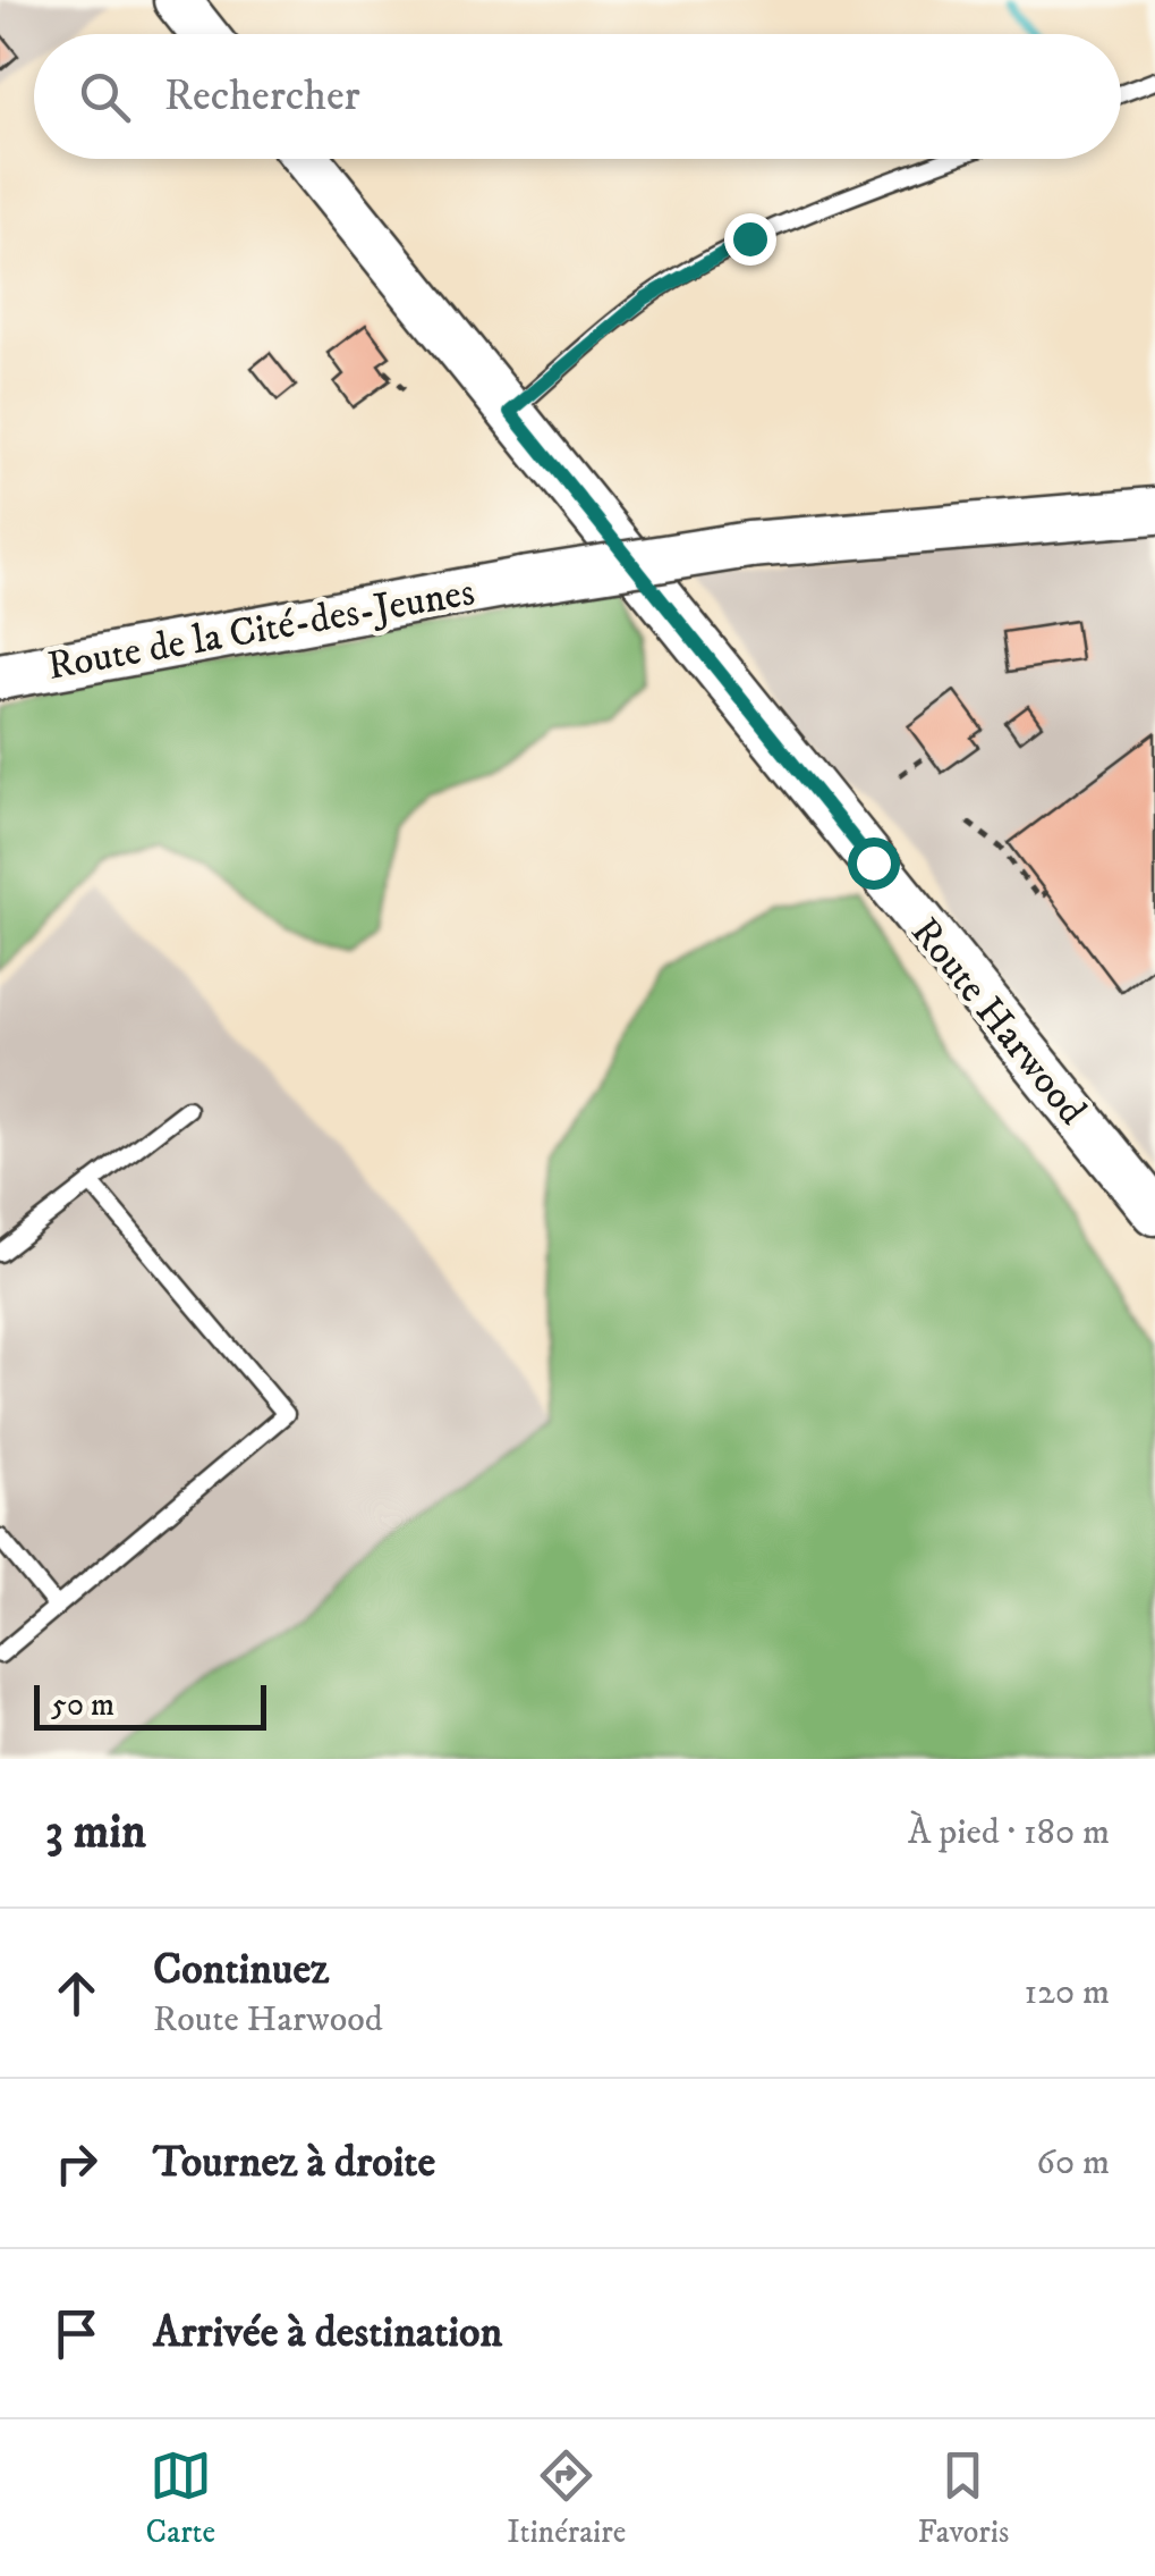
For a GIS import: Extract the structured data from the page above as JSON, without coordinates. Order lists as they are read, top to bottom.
{
  "streets": {
    "main road": ["Route de la Cité-des-Jeunes", "Route Harwood"]
  },
  "scale_bar": "50 m",
  "page": {
    "search": "Rechercher",
    "scale": "50 m",
    "heading": ["3 min", "À pied · 180 m"],
    "list": [
      ["Continuez", "Route Harwood", "120 m"],
      ["Tournez à droite", "60 m"],
      "Arrivée à destination"
    ],
    "nav": ["Carte", "Itinéraire", "Favoris"]
  }
}
